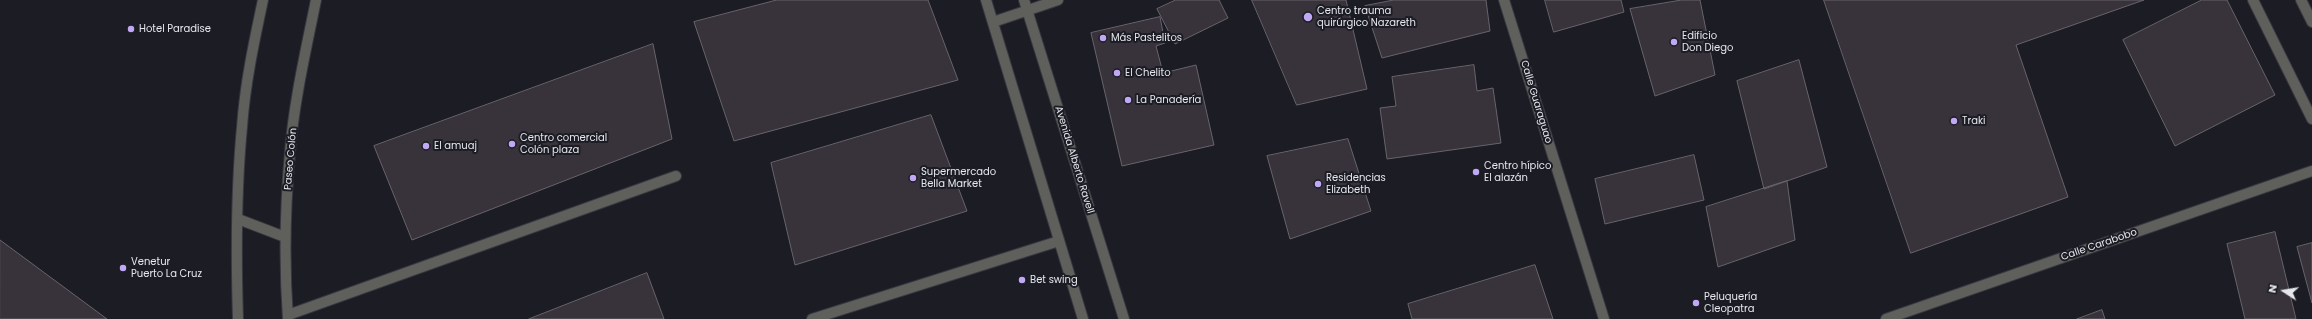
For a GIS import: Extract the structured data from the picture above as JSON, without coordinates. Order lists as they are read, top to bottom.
{
  "streets": {
    "street": [
      "Calle Guaraguao",
      "Paseo Colón",
      "Avenida Alberto Ravell",
      "Calle Carabobo"
    ]
  },
  "places": [
    "Centro trauma quirúrgico Nazareth",
    "Hotel Paradise",
    "Más Pastelitos",
    "Edificio Don Diego",
    "El Chelito",
    "La Panadería",
    "Traki",
    "Centro comercial Colón plaza",
    "El amuaj",
    "Centro hípico El alazán",
    "Supermercado Bella Market",
    "Residencias Elizabeth",
    "Venetur Puerto La Cruz",
    "Bet swing",
    "Peluquería Cleopatra"
  ],
  "north": "left"
}
